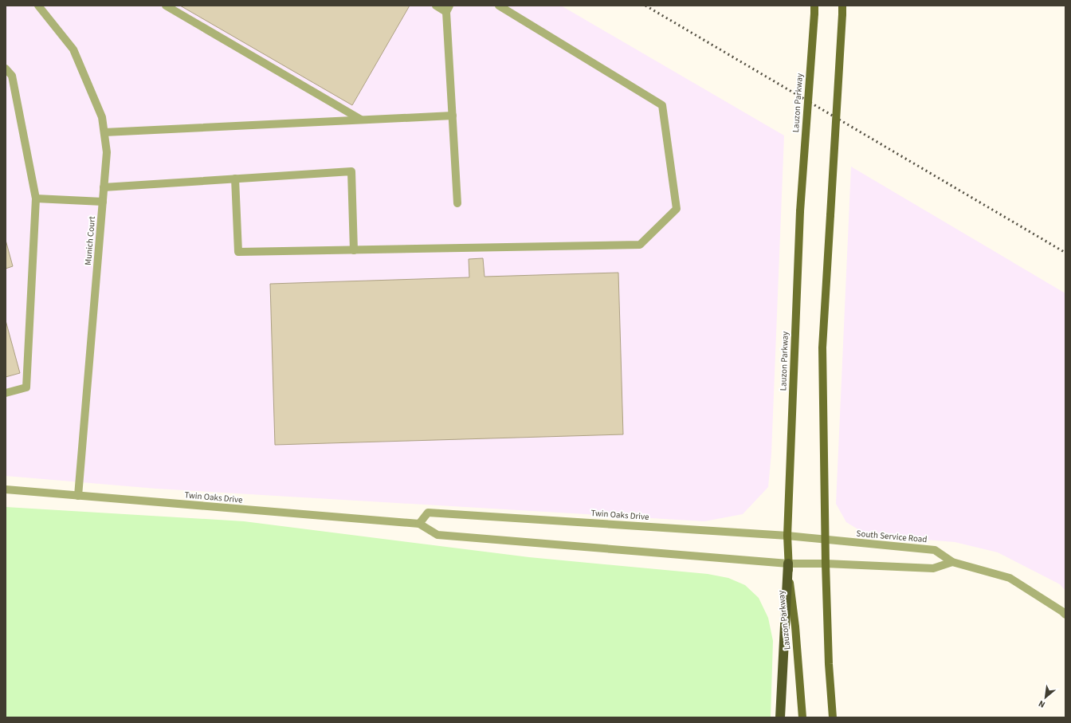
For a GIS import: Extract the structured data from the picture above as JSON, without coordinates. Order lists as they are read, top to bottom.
{
  "streets": {
    "main road": ["Lauzon Parkway"],
    "street": ["Munich Court", "Twin Oaks Drive", "South Service Road"]
  },
  "crossings": [
    ["Lauzon Parkway", "Twin Oaks Drive"],
    ["Munich Court", "Twin Oaks Drive"],
    ["Twin Oaks Drive", "South Service Road"]
  ],
  "north": "bottom left"
}
